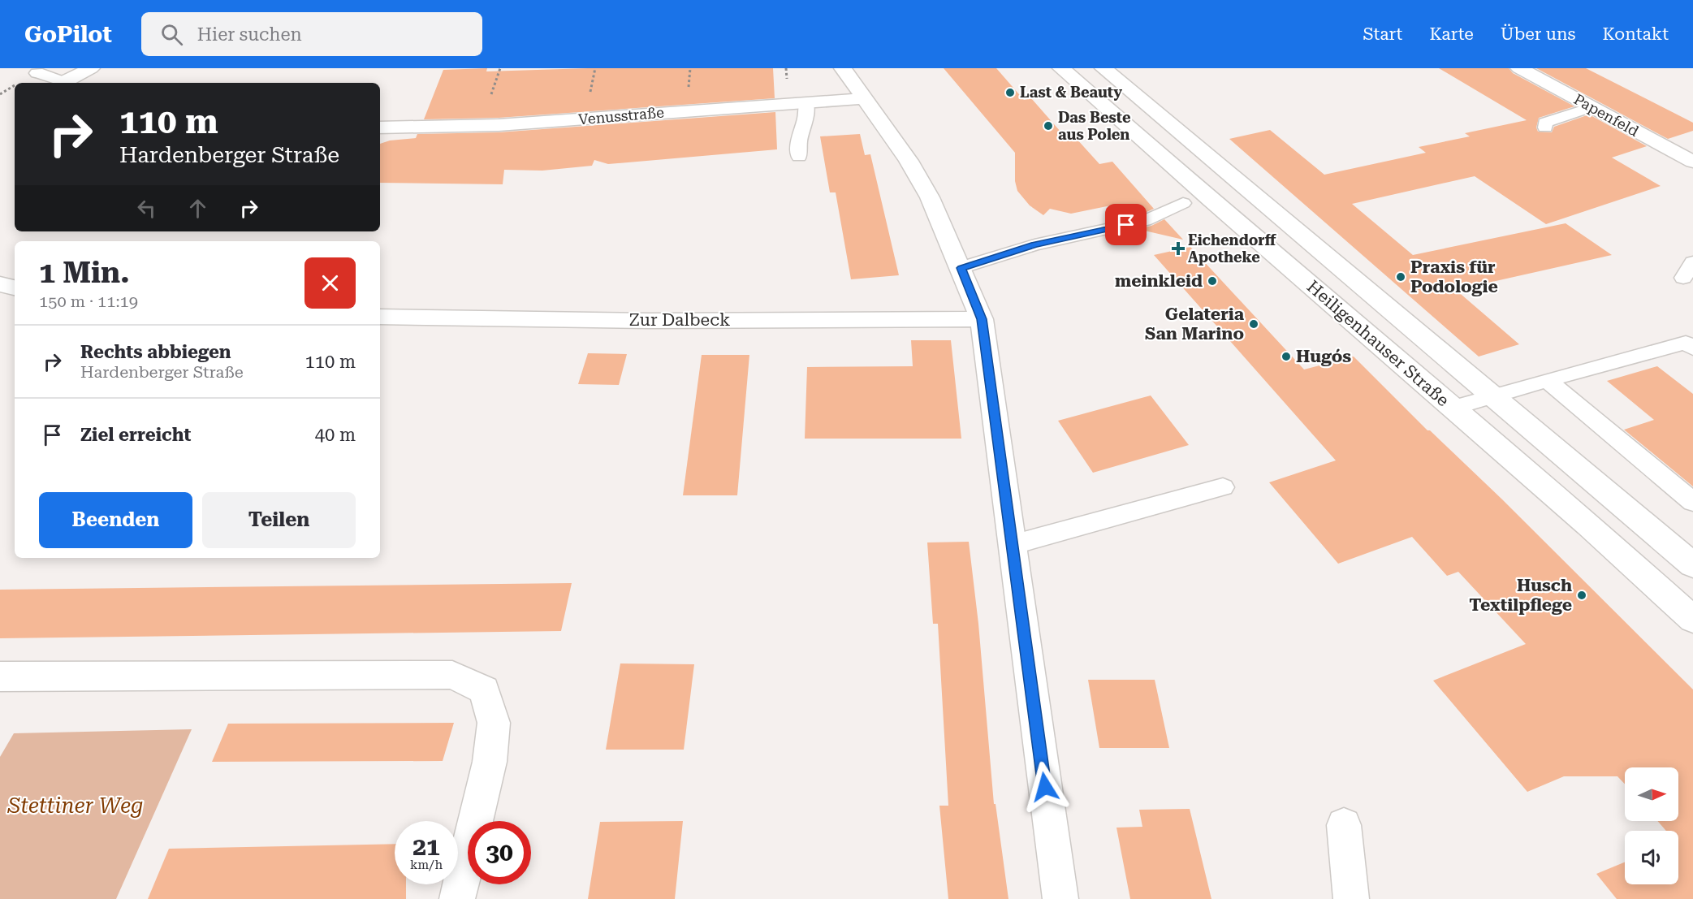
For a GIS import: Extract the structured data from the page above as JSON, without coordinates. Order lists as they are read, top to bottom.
{
  "streets": {
    "street": [
      "Papenfeld",
      "Venusstraße",
      "Zur Dalbeck",
      "Heiligenhauser Straße"
    ]
  },
  "parks": ["Stettiner Weg"],
  "places": {
    "other": [
      "Last & Beauty",
      "Das Beste aus Polen",
      "Praxis für Podologie",
      "meinkleid",
      "Gelateria San Marino",
      "Hugo´s",
      "Husch Textilpflege"
    ],
    "health": ["Eichendorff Apotheke"]
  },
  "north": "right",
  "page": {
    "header": "GoPilot",
    "search": "Hier suchen",
    "nav": [
      "Start",
      "Karte",
      "Über uns",
      "Kontakt"
    ],
    "turn": ["110 m", "Hardenberger Straße"],
    "heading": ["1 Min.", "150 m · 11:19"],
    "list": [
      {
        "name": "Rechts abbiegen",
        "note": "Hardenberger Straße",
        "value": "110 m"
      },
      {
        "name": "Ziel erreicht",
        "value": "40 m"
      }
    ],
    "buttons": ["Beenden", "Teilen"],
    "speed": "21 km/h",
    "limit": "30"
  }
}
